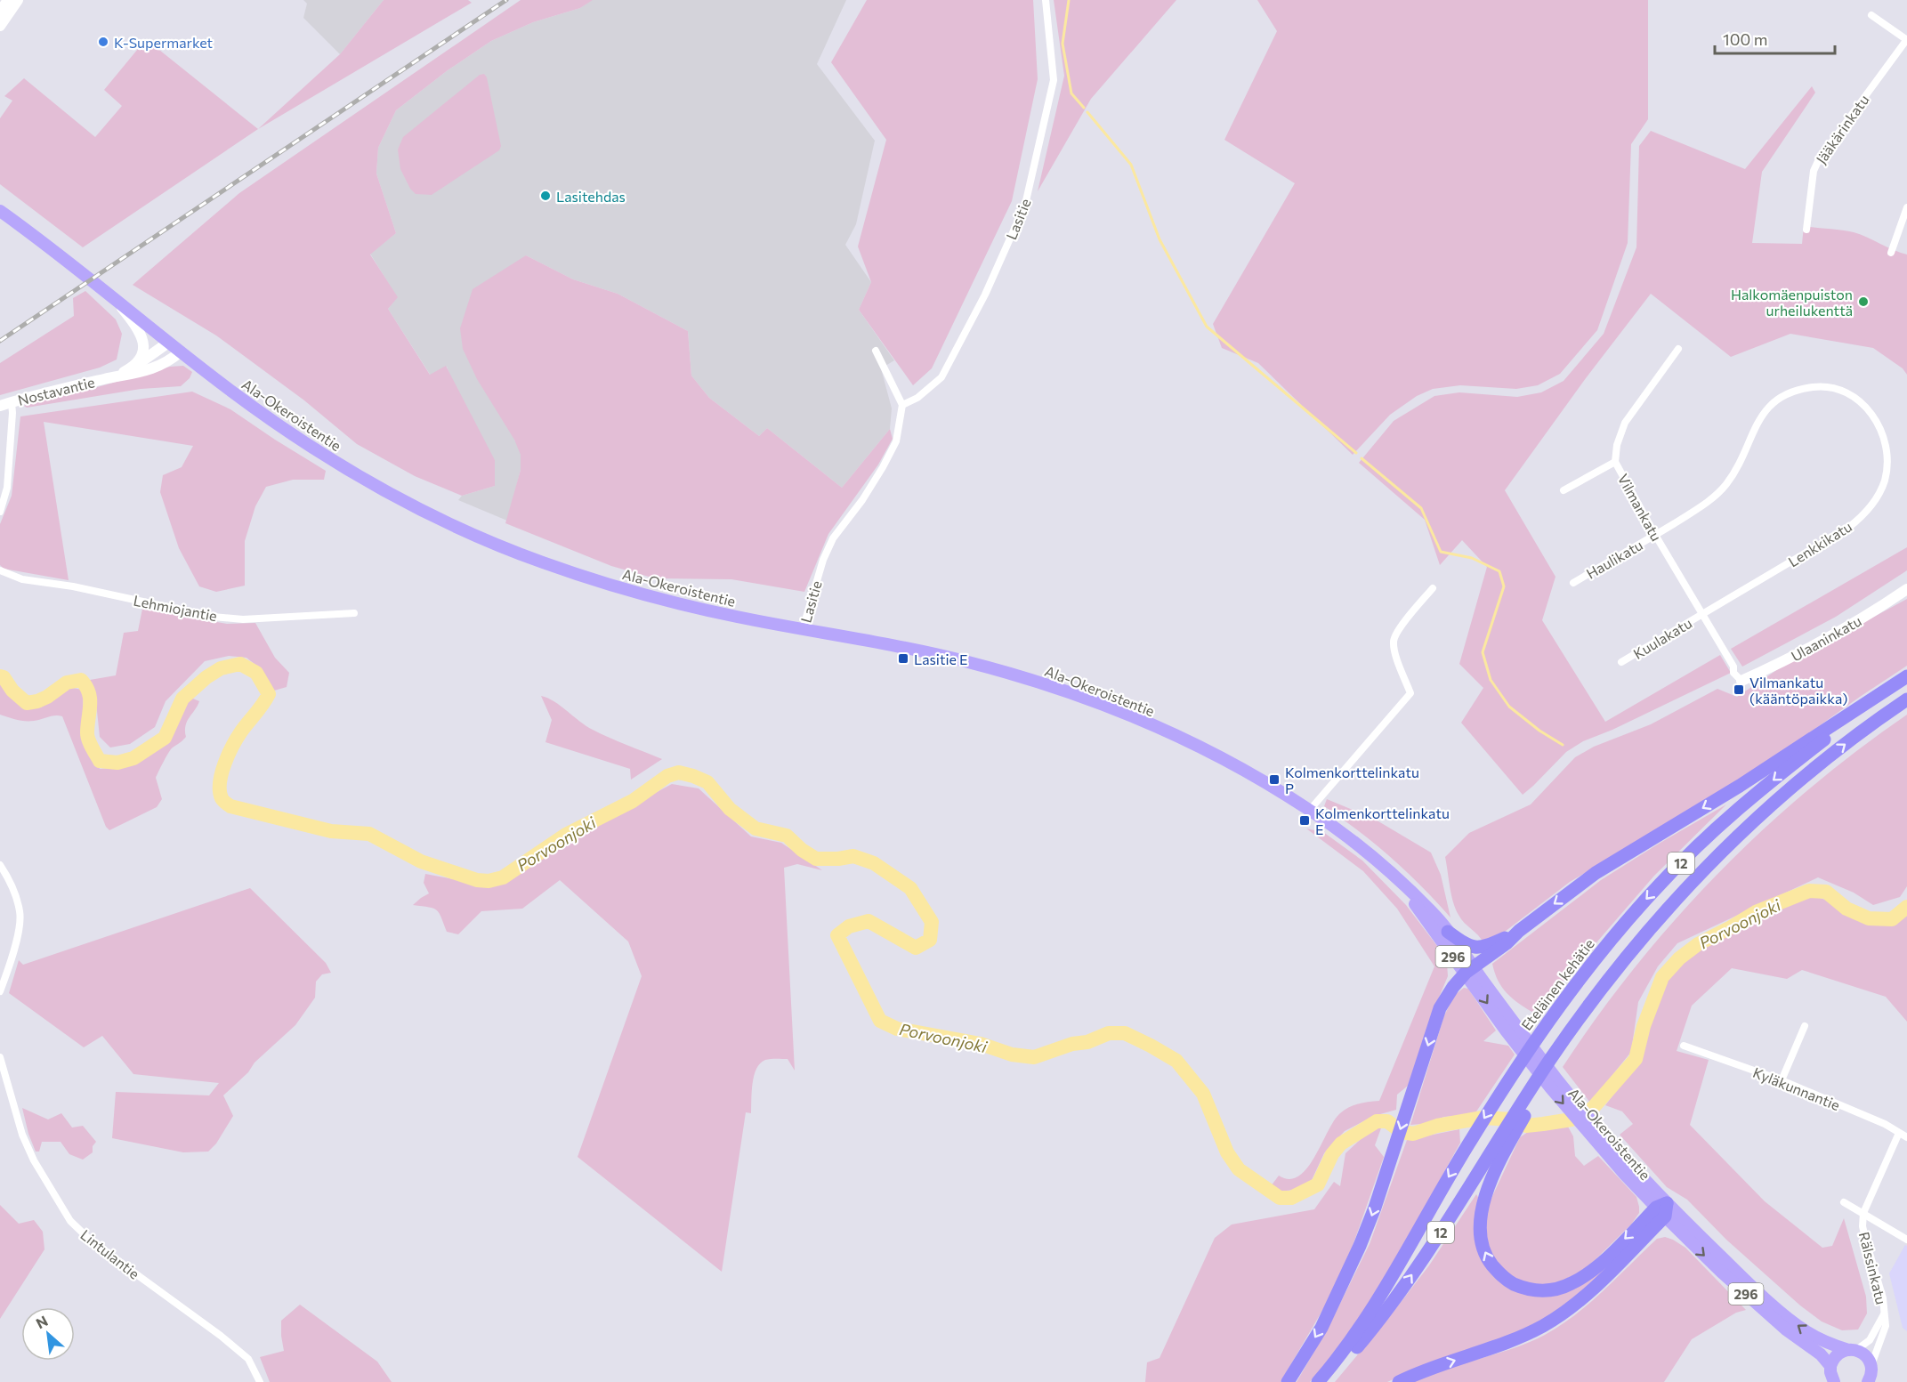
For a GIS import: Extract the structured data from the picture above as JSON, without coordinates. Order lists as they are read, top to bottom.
{
  "streets": {
    "highway": ["12", "Eteläinen kehätie"],
    "main road": ["Ala-Okeroistentie", "296"],
    "street": [
      "Jääkärinkatu",
      "Lasitie",
      "Nostavantie",
      "Vilmankatu",
      "Lenkkikatu",
      "Haulikatu",
      "Lehmiojantie",
      "Kuulakatu",
      "Ulaaninkatu",
      "Kyläkunnantie",
      "Lintulantie",
      "Rälssinkatu"
    ]
  },
  "crossings": [
    ["Lasitie", "Ala-Okeroistentie"],
    ["Nostavantie", "Ala-Okeroistentie"],
    ["Ala-Okeroistentie", "Rälssinkatu"],
    ["Vilmankatu", "Lenkkikatu"],
    ["Vilmankatu", "Haulikatu"],
    ["Vilmankatu", "Kuulakatu"],
    ["Vilmankatu", "Ulaaninkatu"],
    ["Lenkkikatu", "Haulikatu"],
    ["Lenkkikatu", "Kuulakatu"],
    ["Kyläkunnantie", "Rälssinkatu"]
  ],
  "water": ["Porvoonjoki"],
  "places": {
    "other": ["K-Supermarket", "Lasitehdas", "Halkomäenpuiston urheilukenttä"],
    "transit": [
      "Lasitie E",
      "Vilmankatu (kääntöpaikka)",
      "Kolmenkorttelinkatu P",
      "Kolmenkorttelinkatu E"
    ]
  },
  "scale_bar": "100 m",
  "north": "top left"
}
